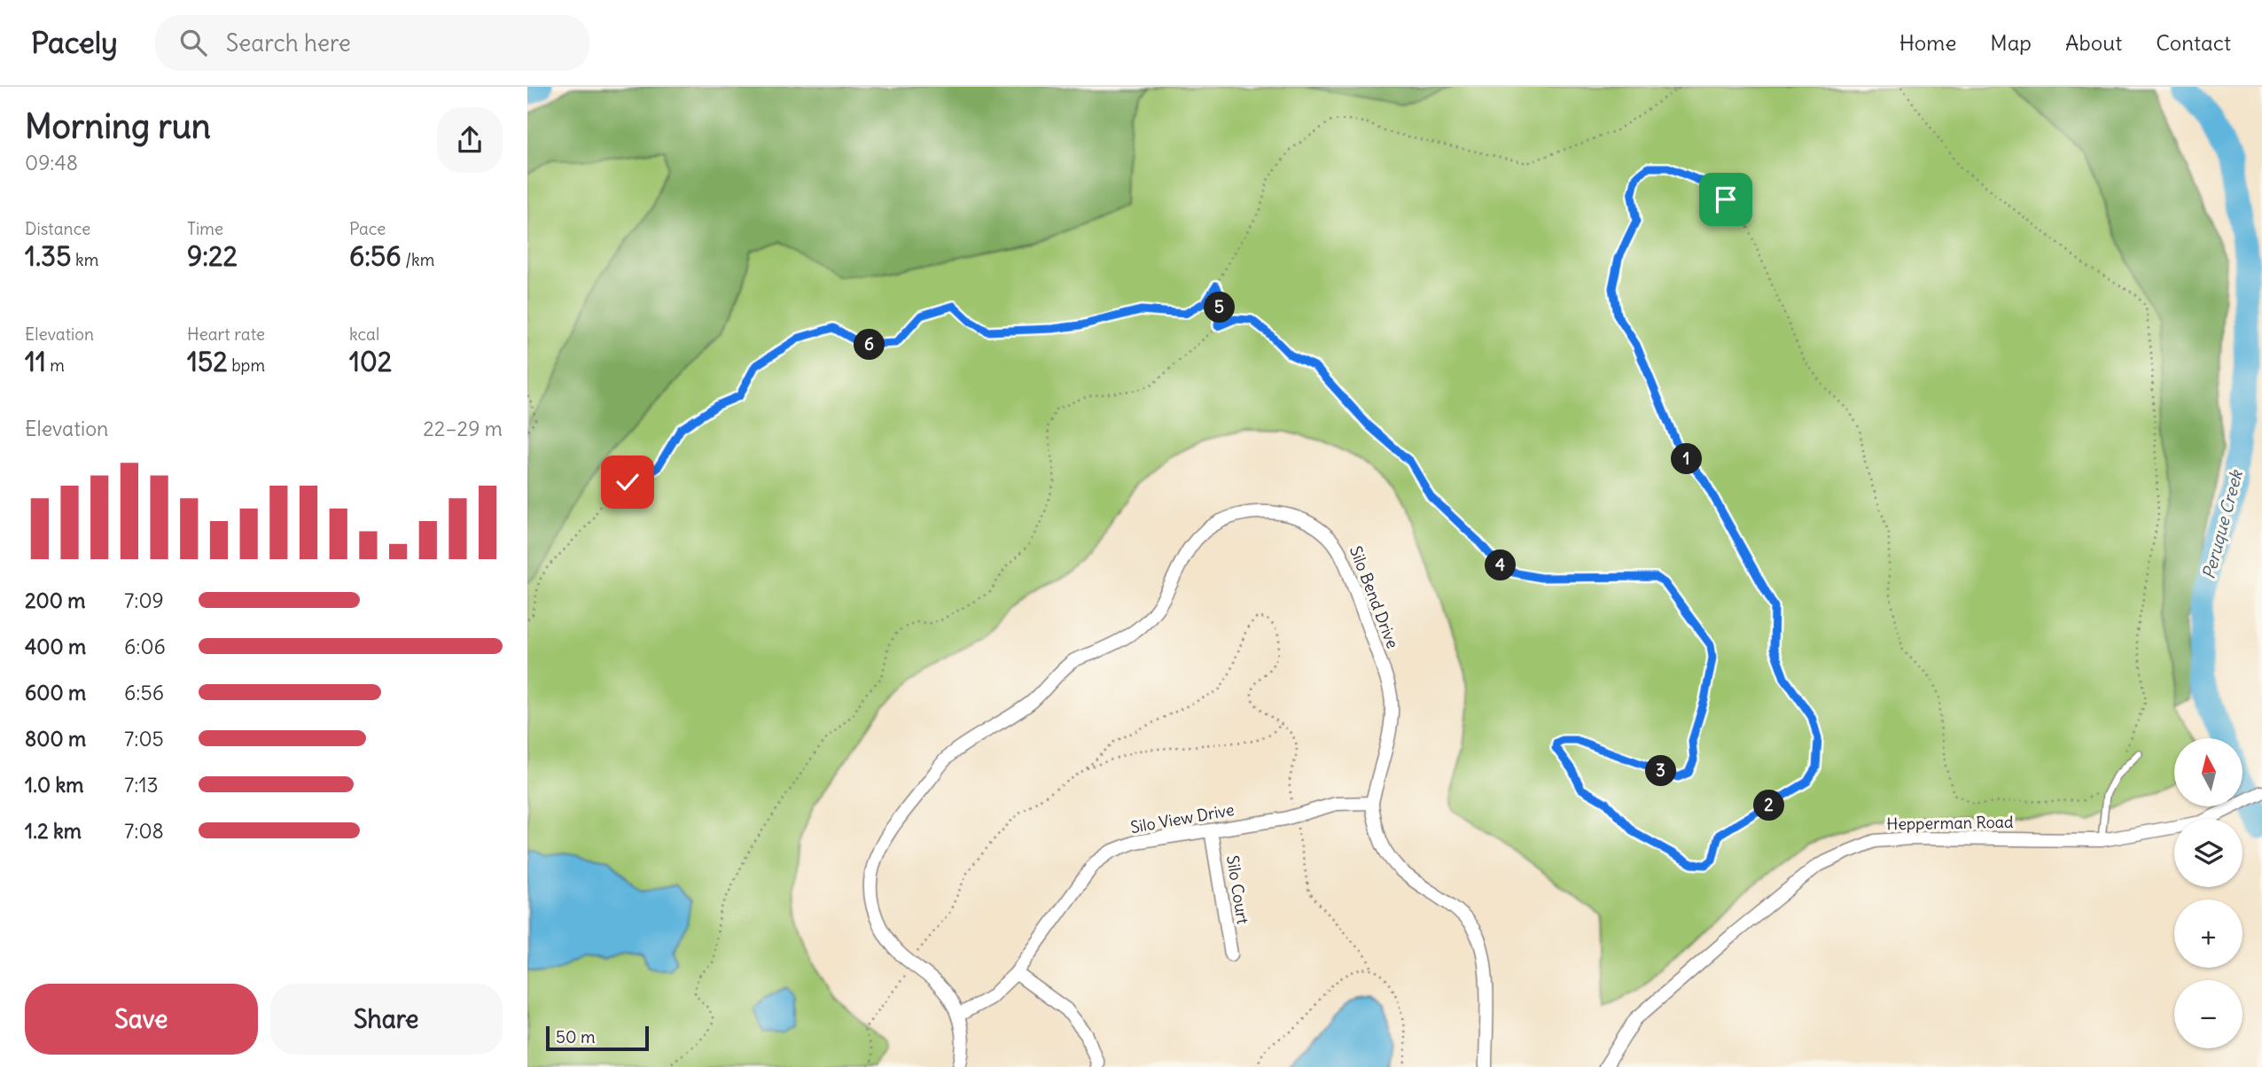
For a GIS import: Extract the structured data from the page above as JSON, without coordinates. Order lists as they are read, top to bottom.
{
  "streets": {
    "street": [
      "Silo Bend Drive",
      "Silo View Drive",
      "Hepperman Road",
      "Silo Court"
    ]
  },
  "crossings": [
    ["Silo Bend Drive", "Silo View Drive"],
    ["Silo View Drive", "Silo Court"]
  ],
  "water": ["Peruque Creek"],
  "scale_bar": "50 m",
  "north": "top",
  "page": {
    "header": "Pacely",
    "search": "Search here",
    "nav": [
      "Home",
      "Map",
      "About",
      "Contact"
    ],
    "heading": ["Morning run", "09:48"],
    "stats": [
      ["Distance", "1.35 km"],
      ["Time", "9:22"],
      ["Pace", "6:56 /km"],
      ["Elevation", "11 m"],
      ["Heart rate", "152 bpm"],
      ["kcal", "102"]
    ],
    "pins": [
      "5",
      "6",
      "1",
      "4",
      "3",
      "2"
    ],
    "chart": ["Elevation", "22–29 m"],
    "list": [
      {
        "name": "200 m",
        "note": "7:09"
      },
      {
        "name": "400 m",
        "note": "6:06"
      },
      {
        "name": "600 m",
        "note": "6:56"
      },
      {
        "name": "800 m",
        "note": "7:05"
      },
      {
        "name": "1.0 km",
        "note": "7:13"
      },
      {
        "name": "1.2 km",
        "note": "7:08"
      }
    ],
    "map_buttons": ["+", "−"],
    "buttons": ["Save", "Share"],
    "scale": "50 m"
  }
}
